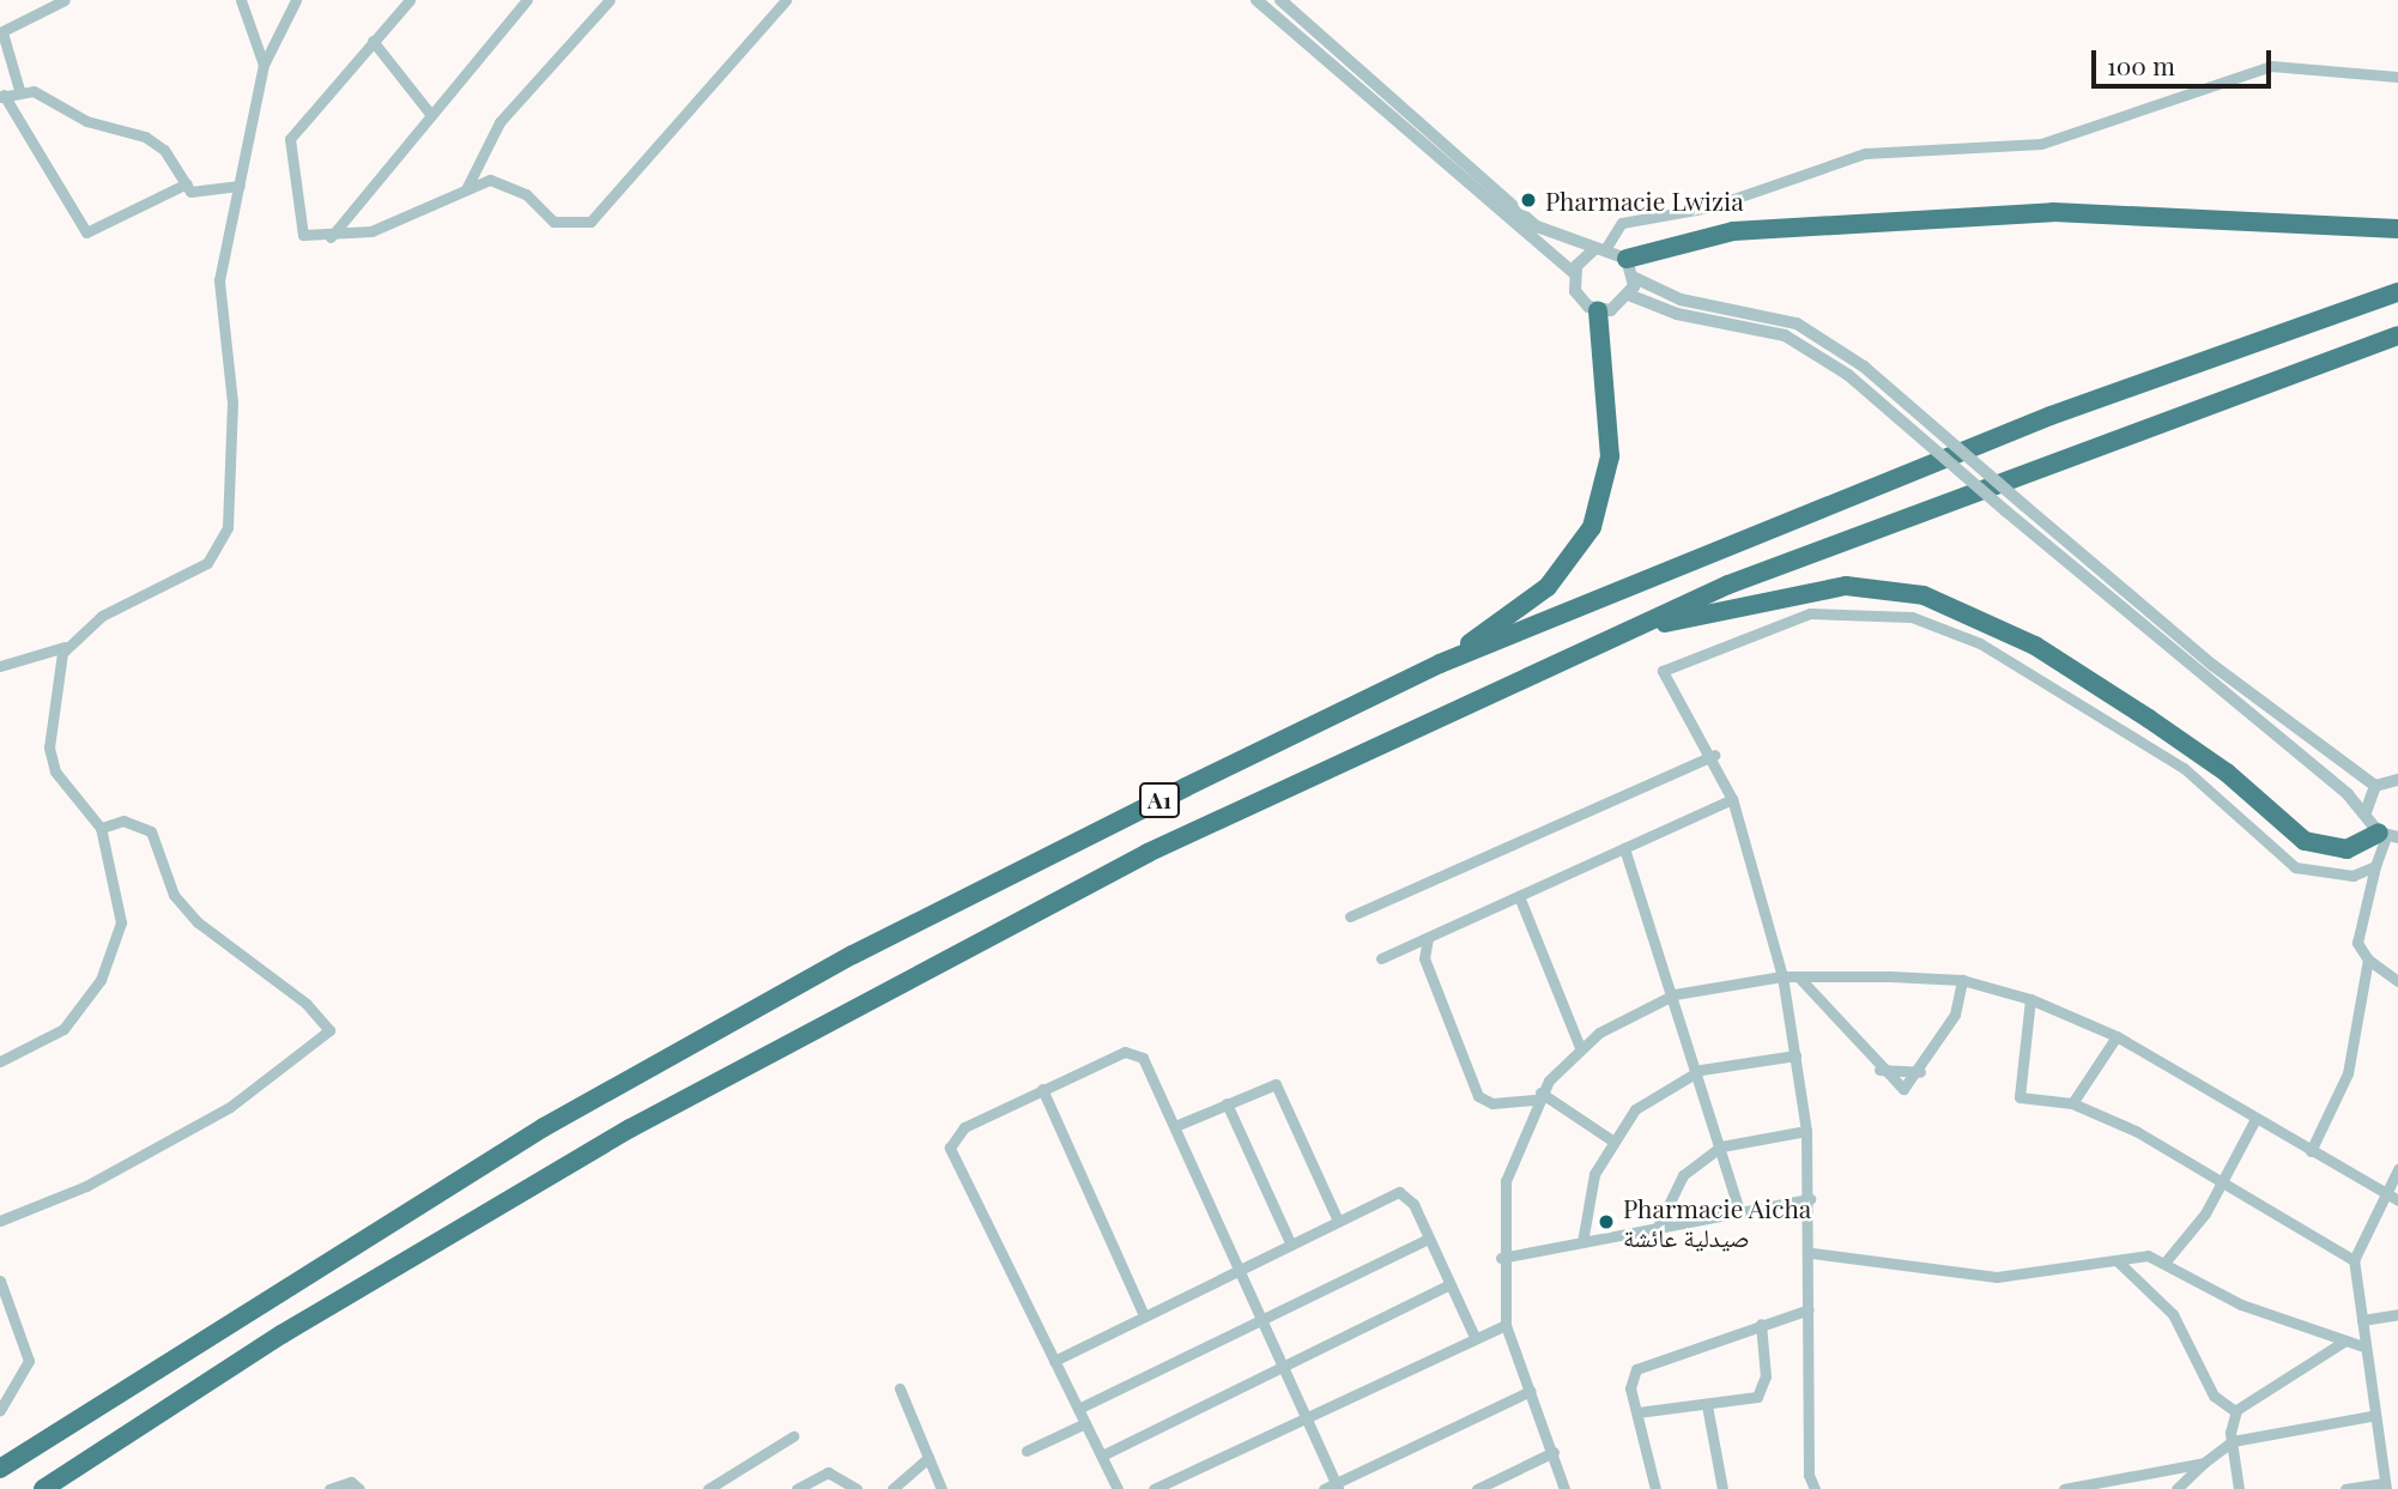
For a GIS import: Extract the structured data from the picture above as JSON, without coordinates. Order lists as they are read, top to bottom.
{
  "streets": {
    "highway": ["A1"]
  },
  "places": ["Pharmacie Lwizia", "Pharmacie Aicha صيدلية عائشة"],
  "scale_bar": "100 m"
}
